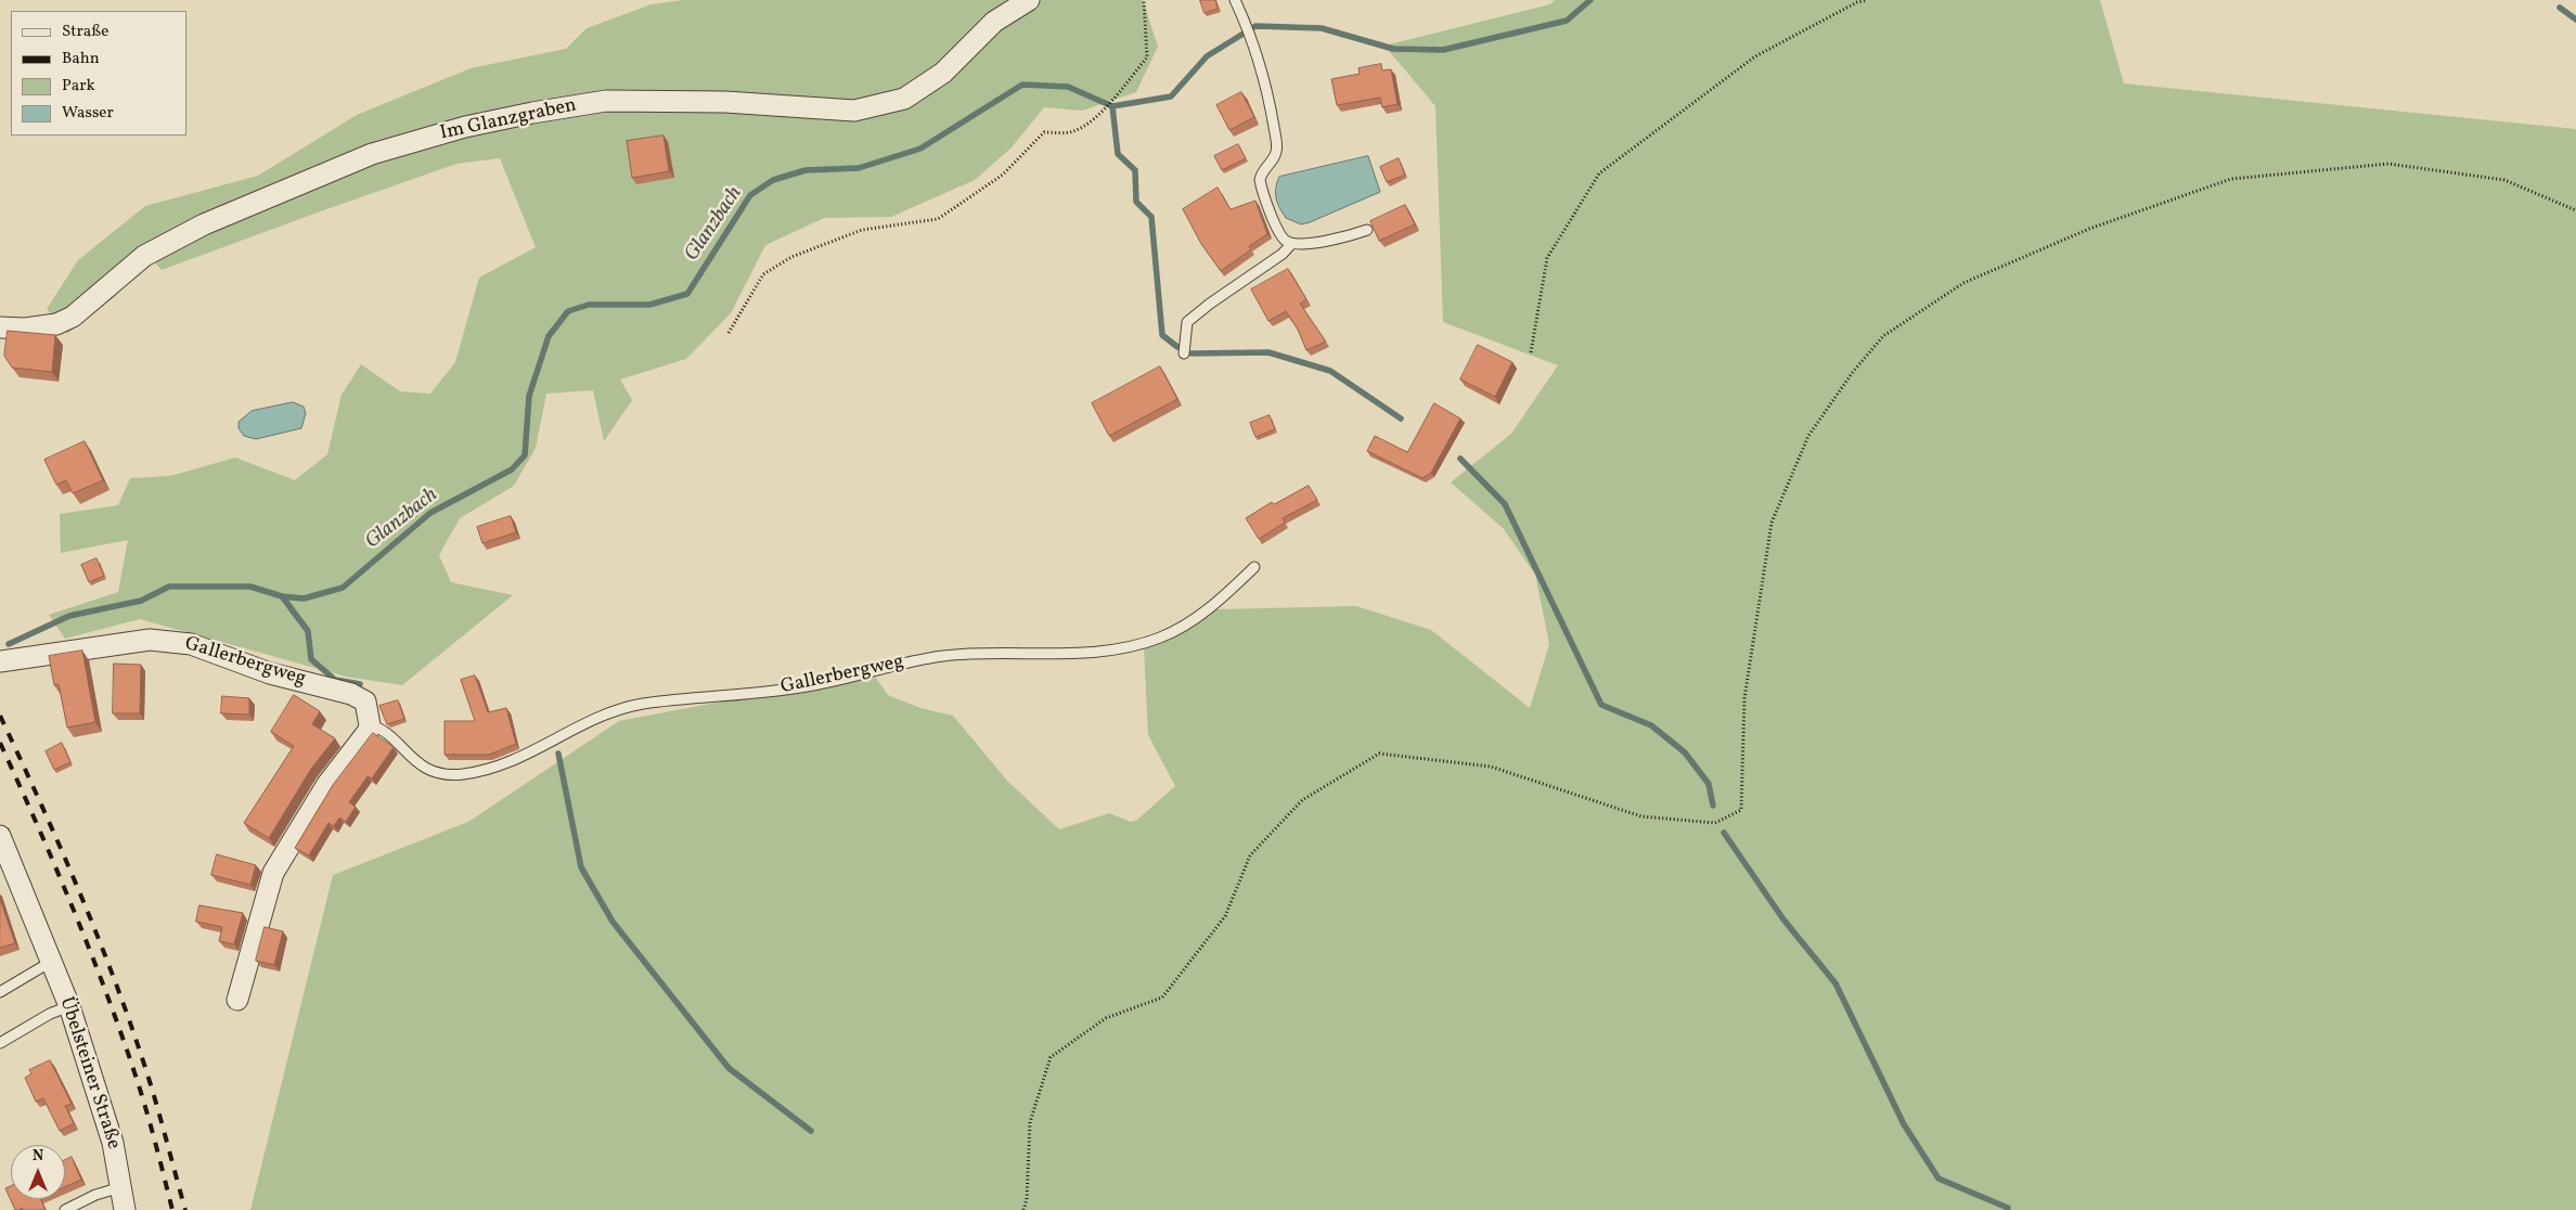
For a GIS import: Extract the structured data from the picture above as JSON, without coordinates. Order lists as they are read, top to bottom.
{
  "streets": {
    "street": ["Im Glanzgraben", "Gallerbergweg", "Übelsteiner Straße"]
  },
  "water": ["Glanzbach"],
  "legend": [
    "Straße",
    "Bahn",
    "Park",
    "Wasser"
  ],
  "north": "top"
}
